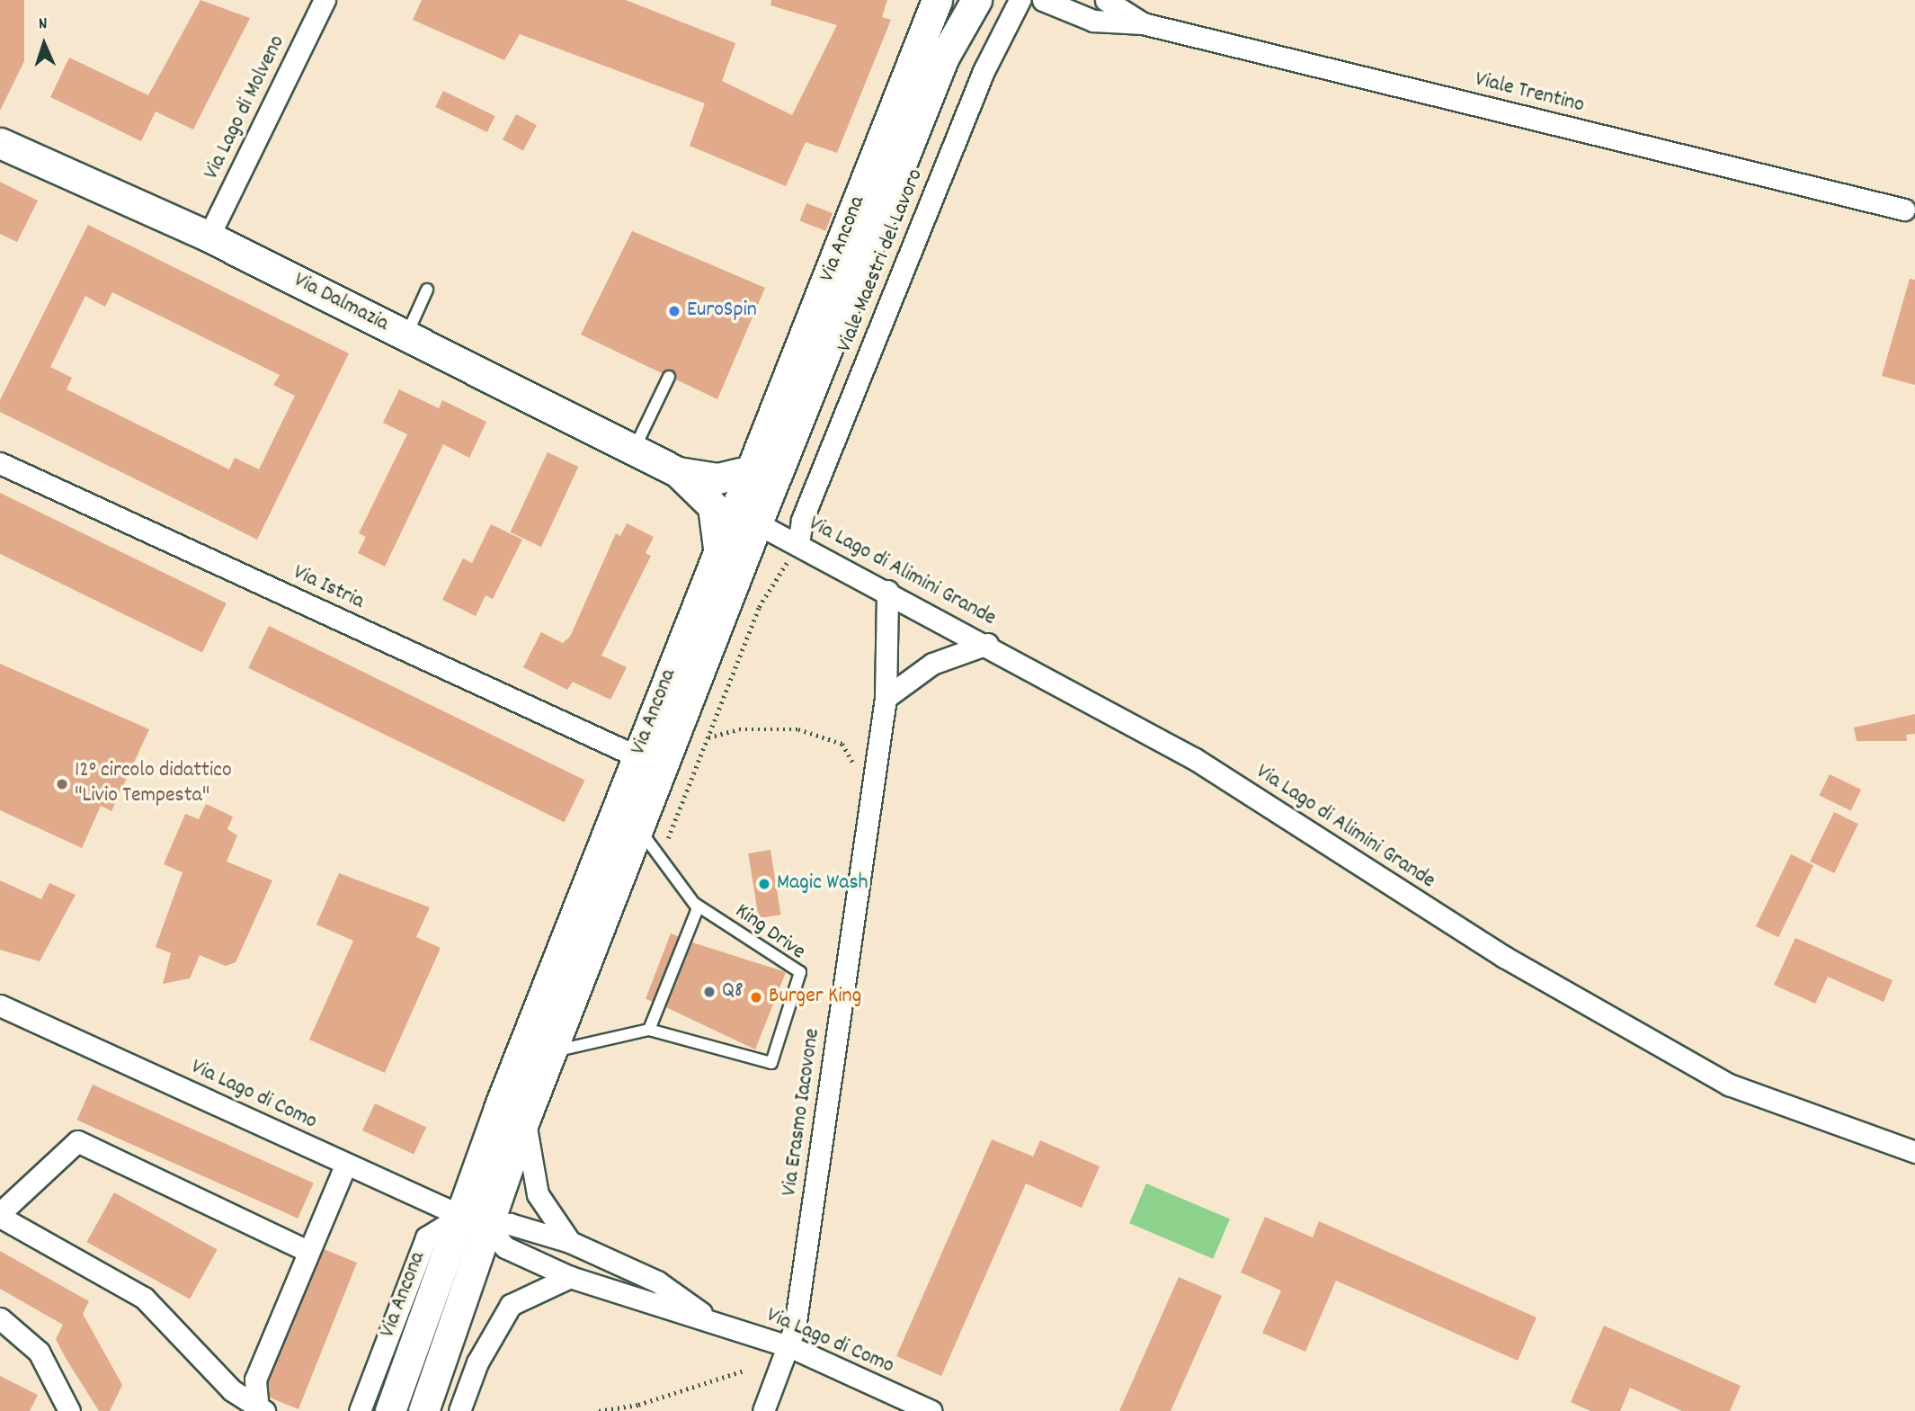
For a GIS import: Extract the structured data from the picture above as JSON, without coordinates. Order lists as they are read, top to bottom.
{
  "streets": {
    "street": [
      "Viale Trentino",
      "Via Lago di Molveno",
      "Via Ancona",
      "Viale Maestri del Lavoro",
      "Via Dalmazia",
      "Via Lago di Alimini Grande",
      "Via Istria",
      "Via Lago di Como",
      "Via Erasmo Iacovone"
    ],
    "lane": ["King Drive"]
  },
  "crossings": [
    ["Via Lago di Molveno", "Via Dalmazia"],
    ["Via Ancona", "Via Dalmazia"],
    ["Via Ancona", "Via Lago di Alimini Grande"],
    ["Via Ancona", "Via Istria"],
    ["Via Ancona", "Via Lago di Como"],
    ["Viale Maestri del Lavoro", "Via Lago di Alimini Grande"],
    ["Via Lago di Alimini Grande", "Via Erasmo Iacovone"],
    ["Via Lago di Como", "Via Erasmo Iacovone"]
  ],
  "places": [
    "EuroSpin",
    "12° circolo didattico \"Livio Tempesta\"",
    "Magic Wash",
    "Q8",
    "Burger King"
  ],
  "north": "top"
}
